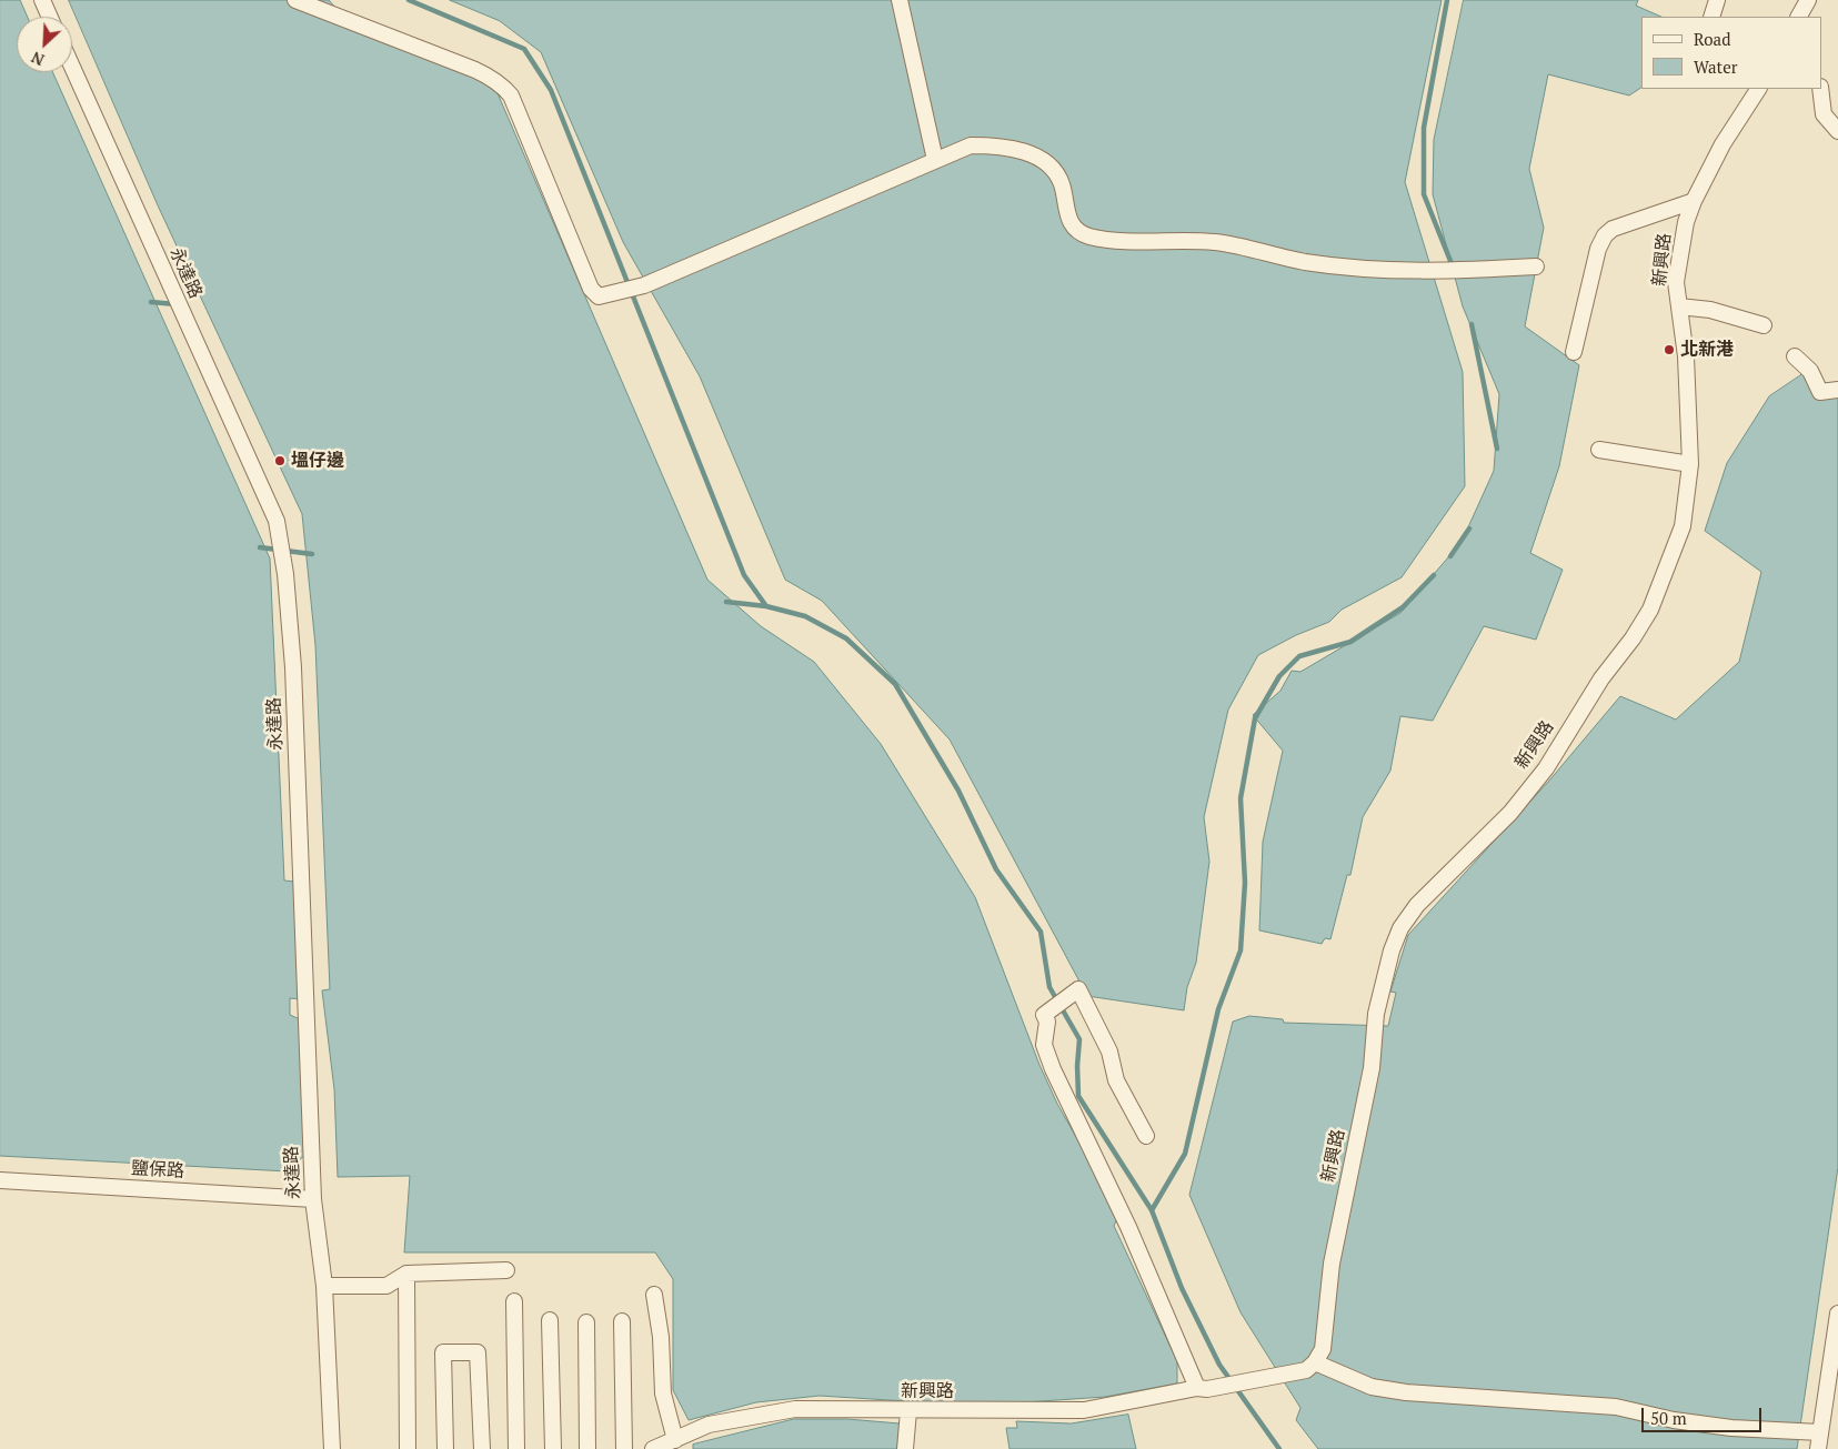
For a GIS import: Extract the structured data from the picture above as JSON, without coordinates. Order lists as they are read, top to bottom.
{
  "streets": {
    "street": ["新興路", "永達路", "鹽保路"]
  },
  "crossings": [
    ["永達路", "鹽保路"]
  ],
  "places": ["北新港", "塭仔邊"],
  "legend": ["Road", "Water"],
  "scale_bar": "50 m",
  "north": "bottom left"
}
